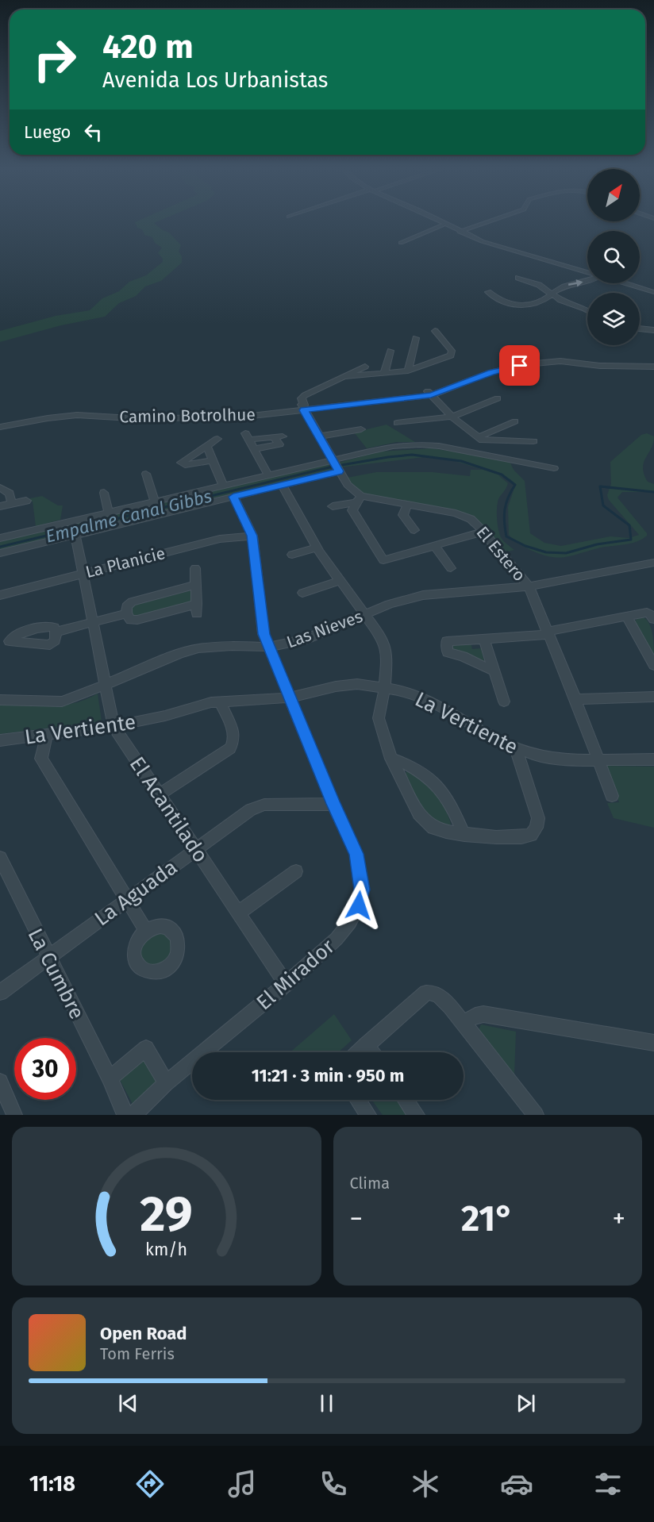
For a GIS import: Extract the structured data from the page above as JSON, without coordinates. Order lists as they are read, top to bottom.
{
  "streets": {
    "street": [
      "Camino Botrolhue",
      "El Estero",
      "La Planicie",
      "Las Nieves",
      "La Vertiente",
      "El Acantilado",
      "La Aguada",
      "La Cumbre",
      "El Mirador"
    ]
  },
  "crossings": [
    ["El Estero", "Las Nieves"],
    ["El Estero", "La Vertiente"],
    ["La Planicie", "El Acantilado"],
    ["La Planicie", "El Mirador"],
    ["Las Nieves", "El Acantilado"],
    ["Las Nieves", "El Mirador"],
    ["La Vertiente", "El Acantilado"],
    ["La Vertiente", "El Mirador"],
    ["El Acantilado", "La Aguada"],
    ["El Acantilado", "El Mirador"],
    ["La Aguada", "La Cumbre"],
    ["La Aguada", "El Mirador"]
  ],
  "water": ["Empalme Canal Gibbs"],
  "north": "top right",
  "page": {
    "turn": ["420 m", "Avenida Los Urbanistas"],
    "then": "Luego",
    "limit": "30",
    "trip": "11:21 · 3 min · 950 m",
    "tile": "Clima",
    "heat": ["−", "21°", "+"],
    "song": ["Open Road", "Tom Ferris"],
    "tabs": "11:18",
    "gauge": ["29", "km/h"]
  }
}
